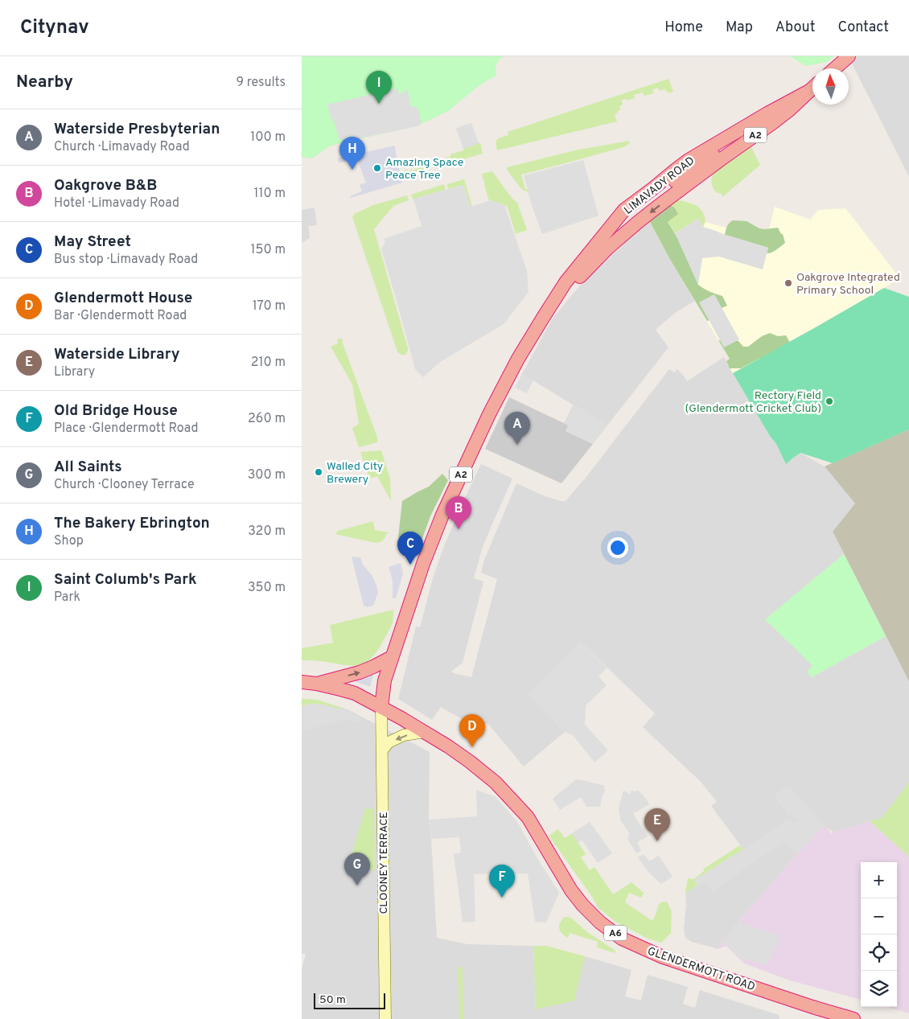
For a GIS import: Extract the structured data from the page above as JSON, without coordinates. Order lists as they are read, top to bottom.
{
  "streets": {
    "highway": [
      "A2",
      "LIMAVADY ROAD",
      "A6",
      "GLENDERMOTT ROAD"
    ],
    "main road": ["CLOONEY TERRACE"]
  },
  "crossings": [
    ["A2", "LIMAVADY ROAD"],
    ["A2", "CLOONEY TERRACE"],
    ["A2", "GLENDERMOTT ROAD"],
    ["CLOONEY TERRACE", "GLENDERMOTT ROAD"]
  ],
  "places": [
    "Amazing Space Peace Tree",
    "Oakgrove Integrated Primary School",
    "Rectory Field (Glendermott Cricket Club)",
    "Walled City Brewery"
  ],
  "scale_bar": "50 m",
  "north": "top",
  "page": {
    "header": "Citynav",
    "nav": [
      "Home",
      "Map",
      "About",
      "Contact"
    ],
    "heading": ["Nearby", "9 results"],
    "pins": [
      "I",
      "H",
      "A",
      "B",
      "C",
      "D",
      "E",
      "G",
      "F"
    ],
    "list": [
      {
        "mark": "A",
        "name": "Waterside Presbyterian",
        "note": "Church · Limavady Road",
        "value": "100 m"
      },
      {
        "mark": "B",
        "name": "Oakgrove B&B",
        "note": "Hotel · Limavady Road",
        "value": "110 m"
      },
      {
        "mark": "C",
        "name": "May Street",
        "note": "Bus stop · Limavady Road",
        "value": "150 m"
      },
      {
        "mark": "D",
        "name": "Glendermott House",
        "note": "Bar · Glendermott Road",
        "value": "170 m"
      },
      {
        "mark": "E",
        "name": "Waterside Library",
        "note": "Library",
        "value": "210 m"
      },
      {
        "mark": "F",
        "name": "Old Bridge House",
        "note": "Place · Glendermott Road",
        "value": "260 m"
      },
      {
        "mark": "G",
        "name": "All Saints",
        "note": "Church · Clooney Terrace",
        "value": "300 m"
      },
      {
        "mark": "H",
        "name": "The Bakery Ebrington",
        "note": "Shop",
        "value": "320 m"
      },
      {
        "mark": "I",
        "name": "Saint Columb's Park",
        "note": "Park",
        "value": "350 m"
      }
    ],
    "map_buttons": ["+", "−"],
    "scale": "50 m"
  }
}
